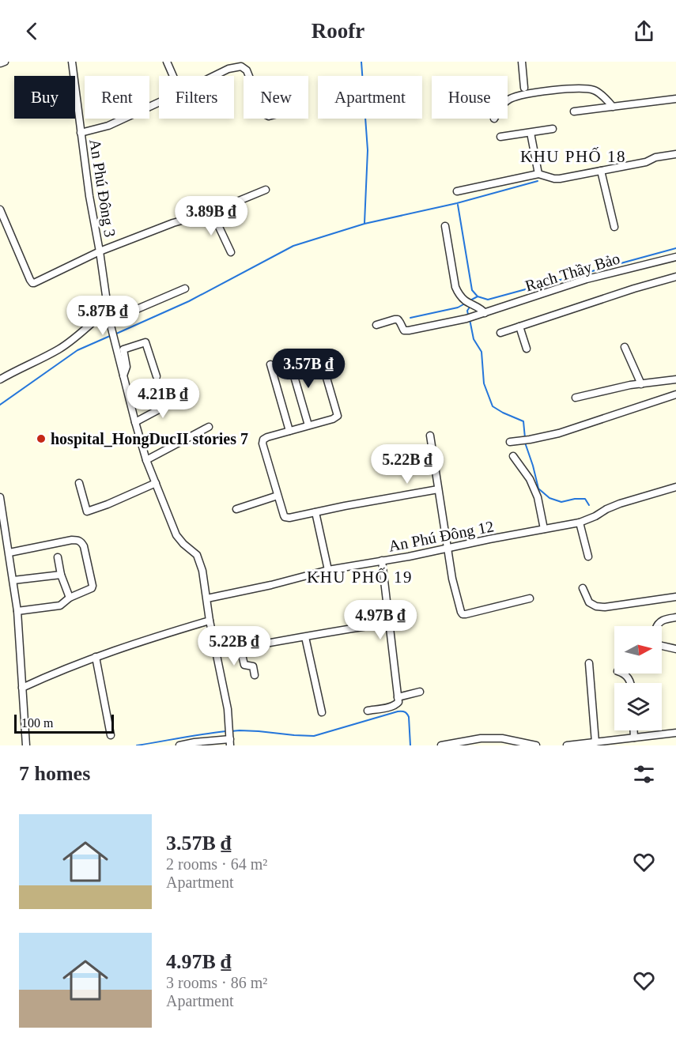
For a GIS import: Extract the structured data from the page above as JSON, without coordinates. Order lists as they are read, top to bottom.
{
  "streets": {
    "street": ["An Phú Đông 3", "Rạch Thầy Bảo", "An Phú Đông 12"]
  },
  "districts": ["KHU PHỐ 18", "KHU PHỐ 19"],
  "places": ["hospital_HongDucII stories 7"],
  "scale_bar": "100 m",
  "north": "right",
  "page": {
    "header": "Roofr",
    "chip": [
      "Buy",
      "Rent",
      "Filters",
      "New",
      "Apartment",
      "House"
    ],
    "price": [
      "3.89B ₫",
      "5.87B ₫",
      "3.57B ₫",
      "4.21B ₫",
      "5.22B ₫",
      "4.97B ₫",
      "5.22B ₫"
    ],
    "scale": "100 m",
    "heading": "7 homes",
    "list": [
      {
        "name": "3.57B ₫",
        "note": "2 rooms · 64 m² · Apartment"
      },
      {
        "name": "4.97B ₫",
        "note": "3 rooms · 86 m² · Apartment"
      }
    ]
  }
}
